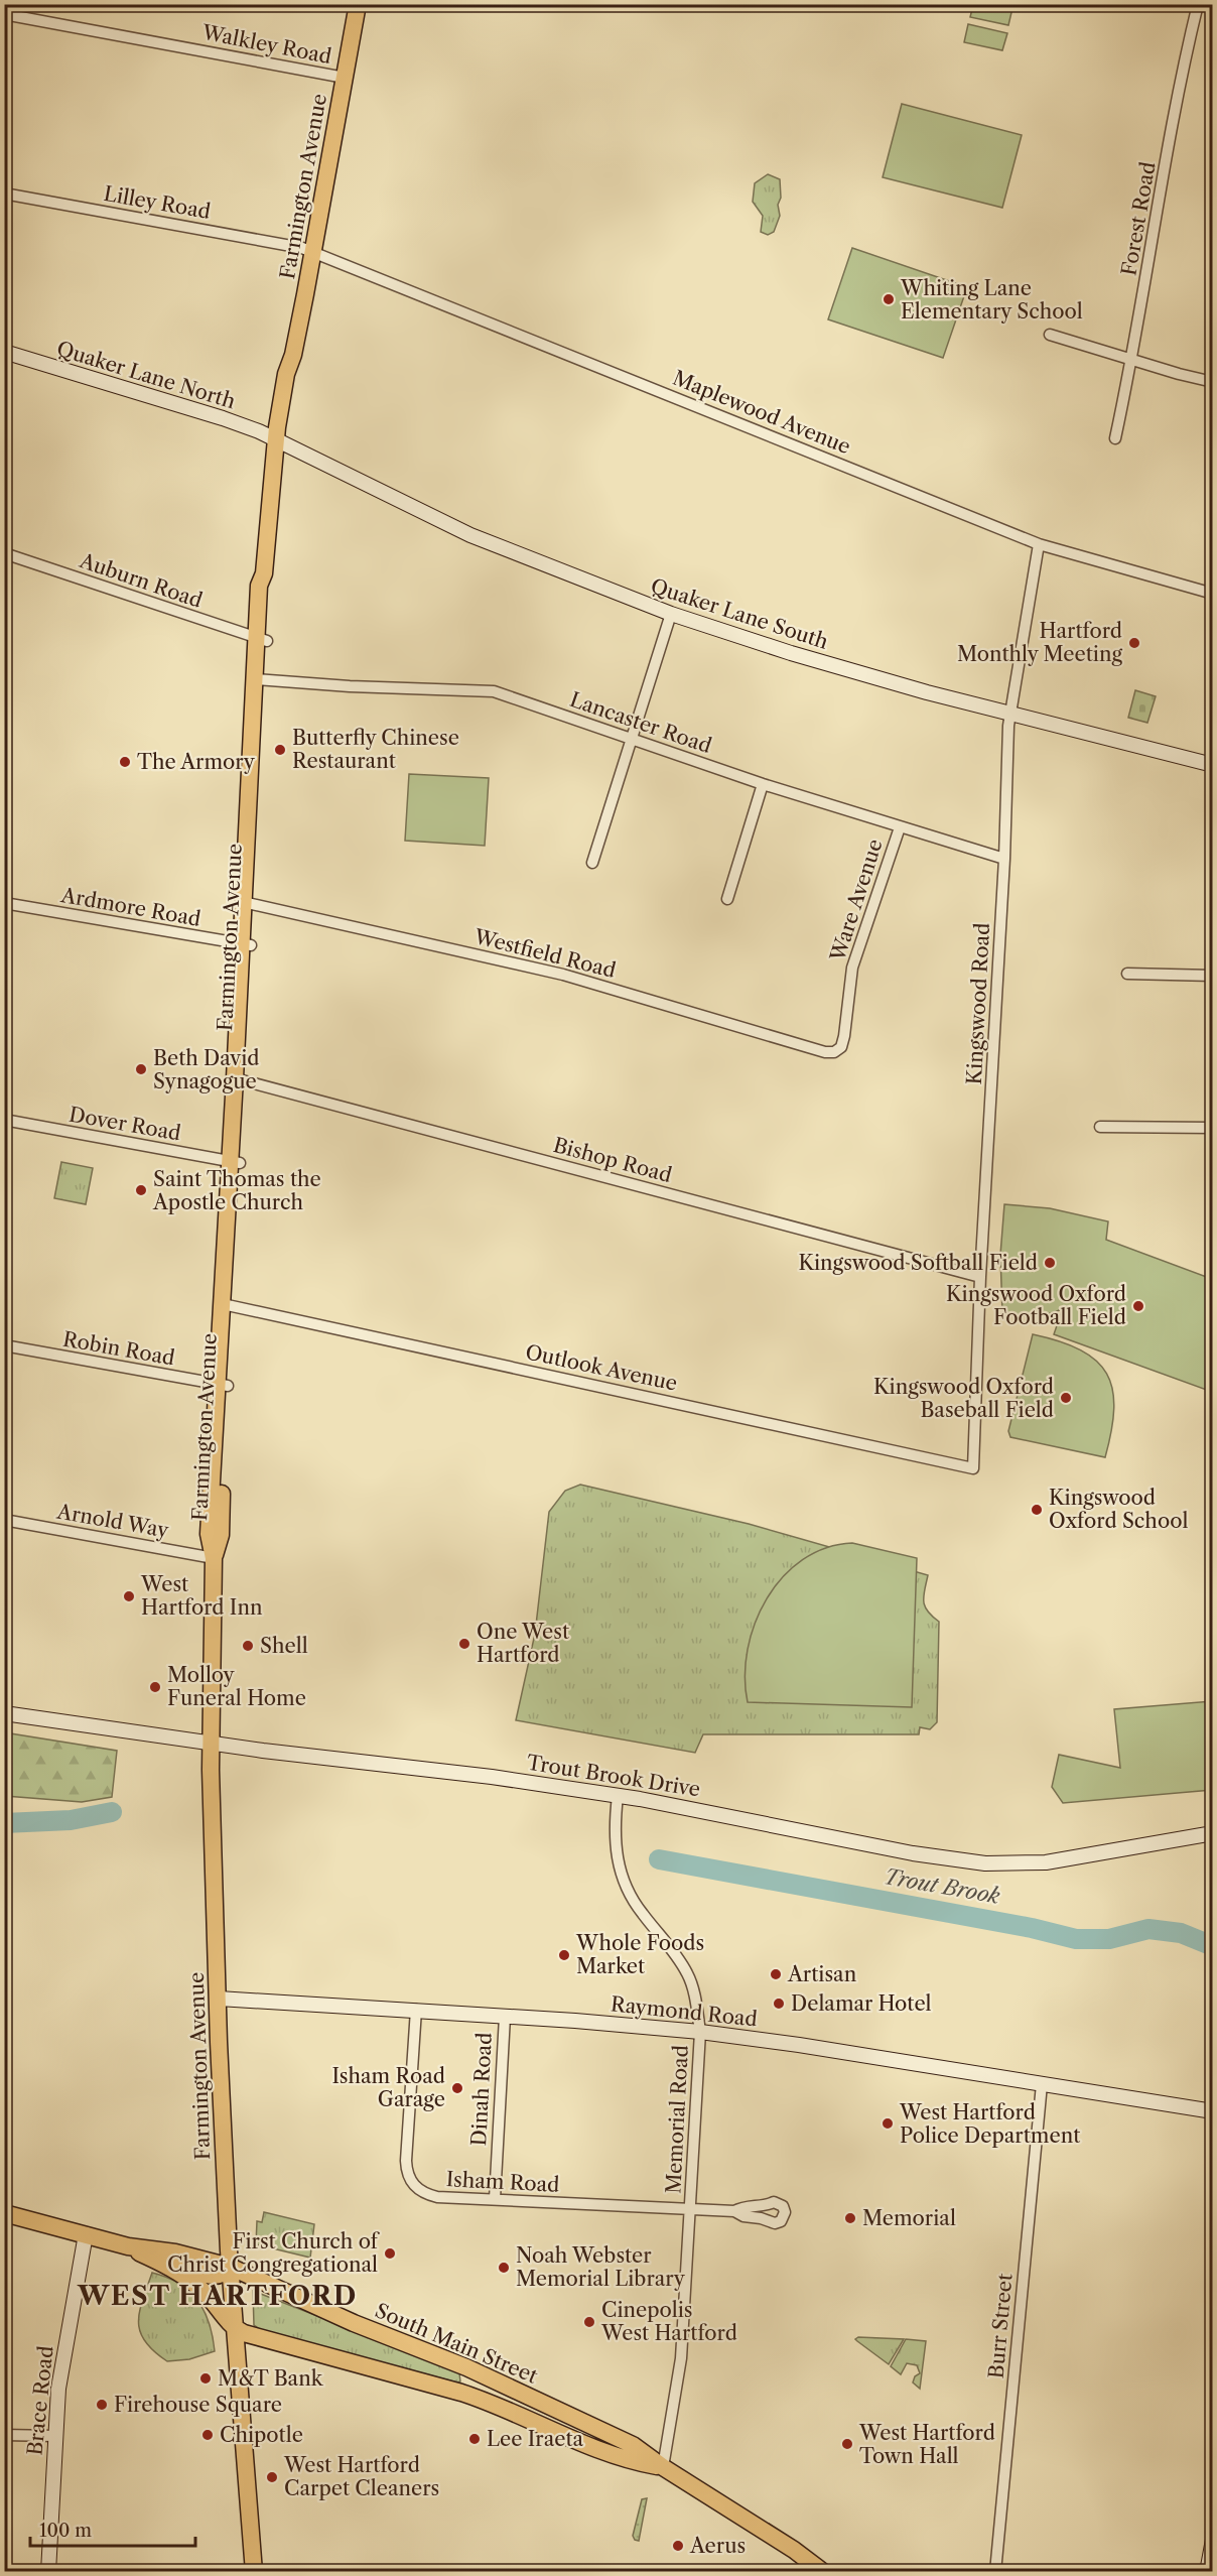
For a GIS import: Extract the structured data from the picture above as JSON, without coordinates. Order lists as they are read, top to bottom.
{
  "streets": {
    "main road": [
      "Farmington Avenue",
      "Quaker Lane North",
      "Quaker Lane South",
      "Trout Brook Drive",
      "Raymond Road",
      "South Main Street",
      "Brace Road"
    ],
    "street": [
      "Walkley Road",
      "Lilley Road",
      "Forest Road",
      "Maplewood Avenue",
      "Auburn Road",
      "Lancaster Road",
      "Ware Avenue",
      "Ardmore Road",
      "Westfield Road",
      "Kingswood Road",
      "Dover Road",
      "Bishop Road",
      "Robin Road",
      "Outlook Avenue",
      "Arnold Way",
      "Dinah Road",
      "Memorial Road",
      "Isham Road",
      "Burr Street"
    ]
  },
  "crossings": [
    ["Walkley Road", "Farmington Avenue"],
    ["Farmington Avenue", "Lilley Road"],
    ["Farmington Avenue", "Quaker Lane North"],
    ["Farmington Avenue", "Maplewood Avenue"],
    ["Farmington Avenue", "Auburn Road"],
    ["Farmington Avenue", "Quaker Lane South"],
    ["Farmington Avenue", "Lancaster Road"],
    ["Farmington Avenue", "Ardmore Road"],
    ["Farmington Avenue", "Westfield Road"],
    ["Farmington Avenue", "Dover Road"],
    ["Farmington Avenue", "Bishop Road"],
    ["Farmington Avenue", "Robin Road"],
    ["Farmington Avenue", "Outlook Avenue"],
    ["Farmington Avenue", "Arnold Way"],
    ["Farmington Avenue", "Trout Brook Drive"],
    ["Farmington Avenue", "Raymond Road"],
    ["Farmington Avenue", "South Main Street"],
    ["Lilley Road", "Maplewood Avenue"],
    ["Quaker Lane North", "Quaker Lane South"],
    ["Maplewood Avenue", "Kingswood Road"],
    ["Quaker Lane South", "Kingswood Road"],
    ["Lancaster Road", "Ware Avenue"],
    ["Lancaster Road", "Kingswood Road"],
    ["Ware Avenue", "Westfield Road"],
    ["Kingswood Road", "Bishop Road"],
    ["Kingswood Road", "Outlook Avenue"],
    ["Trout Brook Drive", "Memorial Road"],
    ["Raymond Road", "Dinah Road"],
    ["Raymond Road", "Memorial Road"],
    ["Raymond Road", "Isham Road"],
    ["Raymond Road", "Burr Street"],
    ["Dinah Road", "Isham Road"],
    ["Memorial Road", "Isham Road"],
    ["Memorial Road", "South Main Street"]
  ],
  "districts": ["WEST HARTFORD"],
  "water": ["Trout Brook"],
  "places": [
    "Whiting Lane Elementary School",
    "Hartford Monthly Meeting",
    "Butterfly Chinese Restaurant",
    "The Armory",
    "Beth David Synagogue",
    "Saint Thomas the Apostle Church",
    "Kingswood Softball Field",
    "Kingswood Oxford Football Field",
    "Kingswood Oxford Baseball Field",
    "Kingswood Oxford School",
    "West Hartford Inn",
    "One West Hartford",
    "Shell",
    "Molloy Funeral Home",
    "Whole Foods Market",
    "Artisan",
    "Delamar Hotel",
    "Isham Road Garage",
    "West Hartford Police Department",
    "Memorial",
    "First Church of Christ Congregational",
    "Noah Webster Memorial Library",
    "Cinepolis West Hartford",
    "M&T Bank",
    "Firehouse Square",
    "Chipotle",
    "Lee Iraeta",
    "West Hartford Town Hall",
    "West Hartford Carpet Cleaners",
    "Aerus"
  ],
  "scale_bar": "100 m"
}
